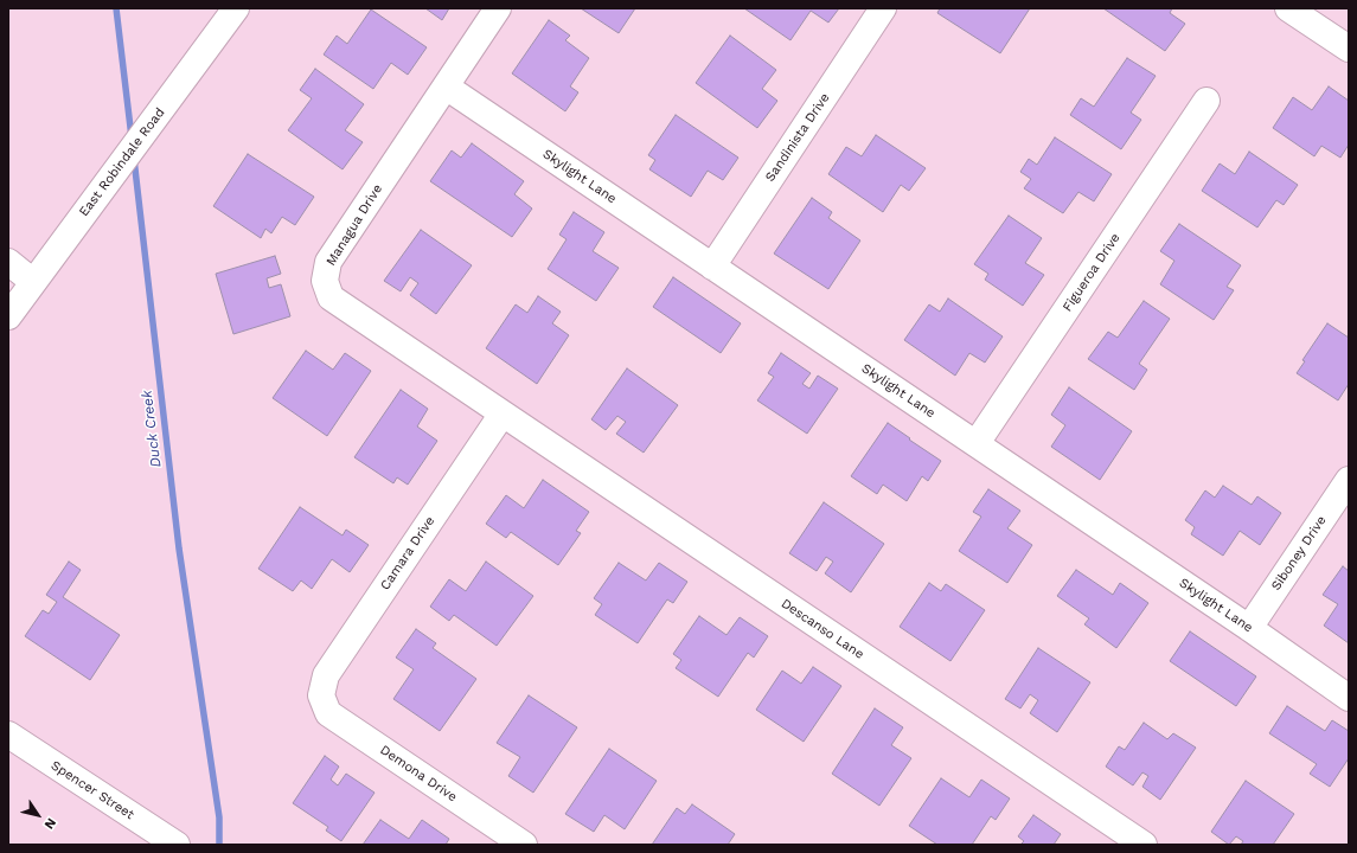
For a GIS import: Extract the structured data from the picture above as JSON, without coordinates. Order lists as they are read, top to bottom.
{
  "streets": {
    "street": [
      "Sandinista Drive",
      "East Robindale Road",
      "Skylight Lane",
      "Managua Drive",
      "Figueroa Drive",
      "Camara Drive",
      "Siboney Drive",
      "Descanso Lane",
      "Demona Drive",
      "Spencer Street"
    ]
  },
  "crossings": [
    ["Sandinista Drive", "Skylight Lane"],
    ["Skylight Lane", "Managua Drive"],
    ["Skylight Lane", "Figueroa Drive"],
    ["Skylight Lane", "Siboney Drive"],
    ["Managua Drive", "Camara Drive"],
    ["Managua Drive", "Descanso Lane"],
    ["Camara Drive", "Descanso Lane"],
    ["Camara Drive", "Demona Drive"]
  ],
  "water": ["Duck Creek"],
  "north": "bottom right"
}
